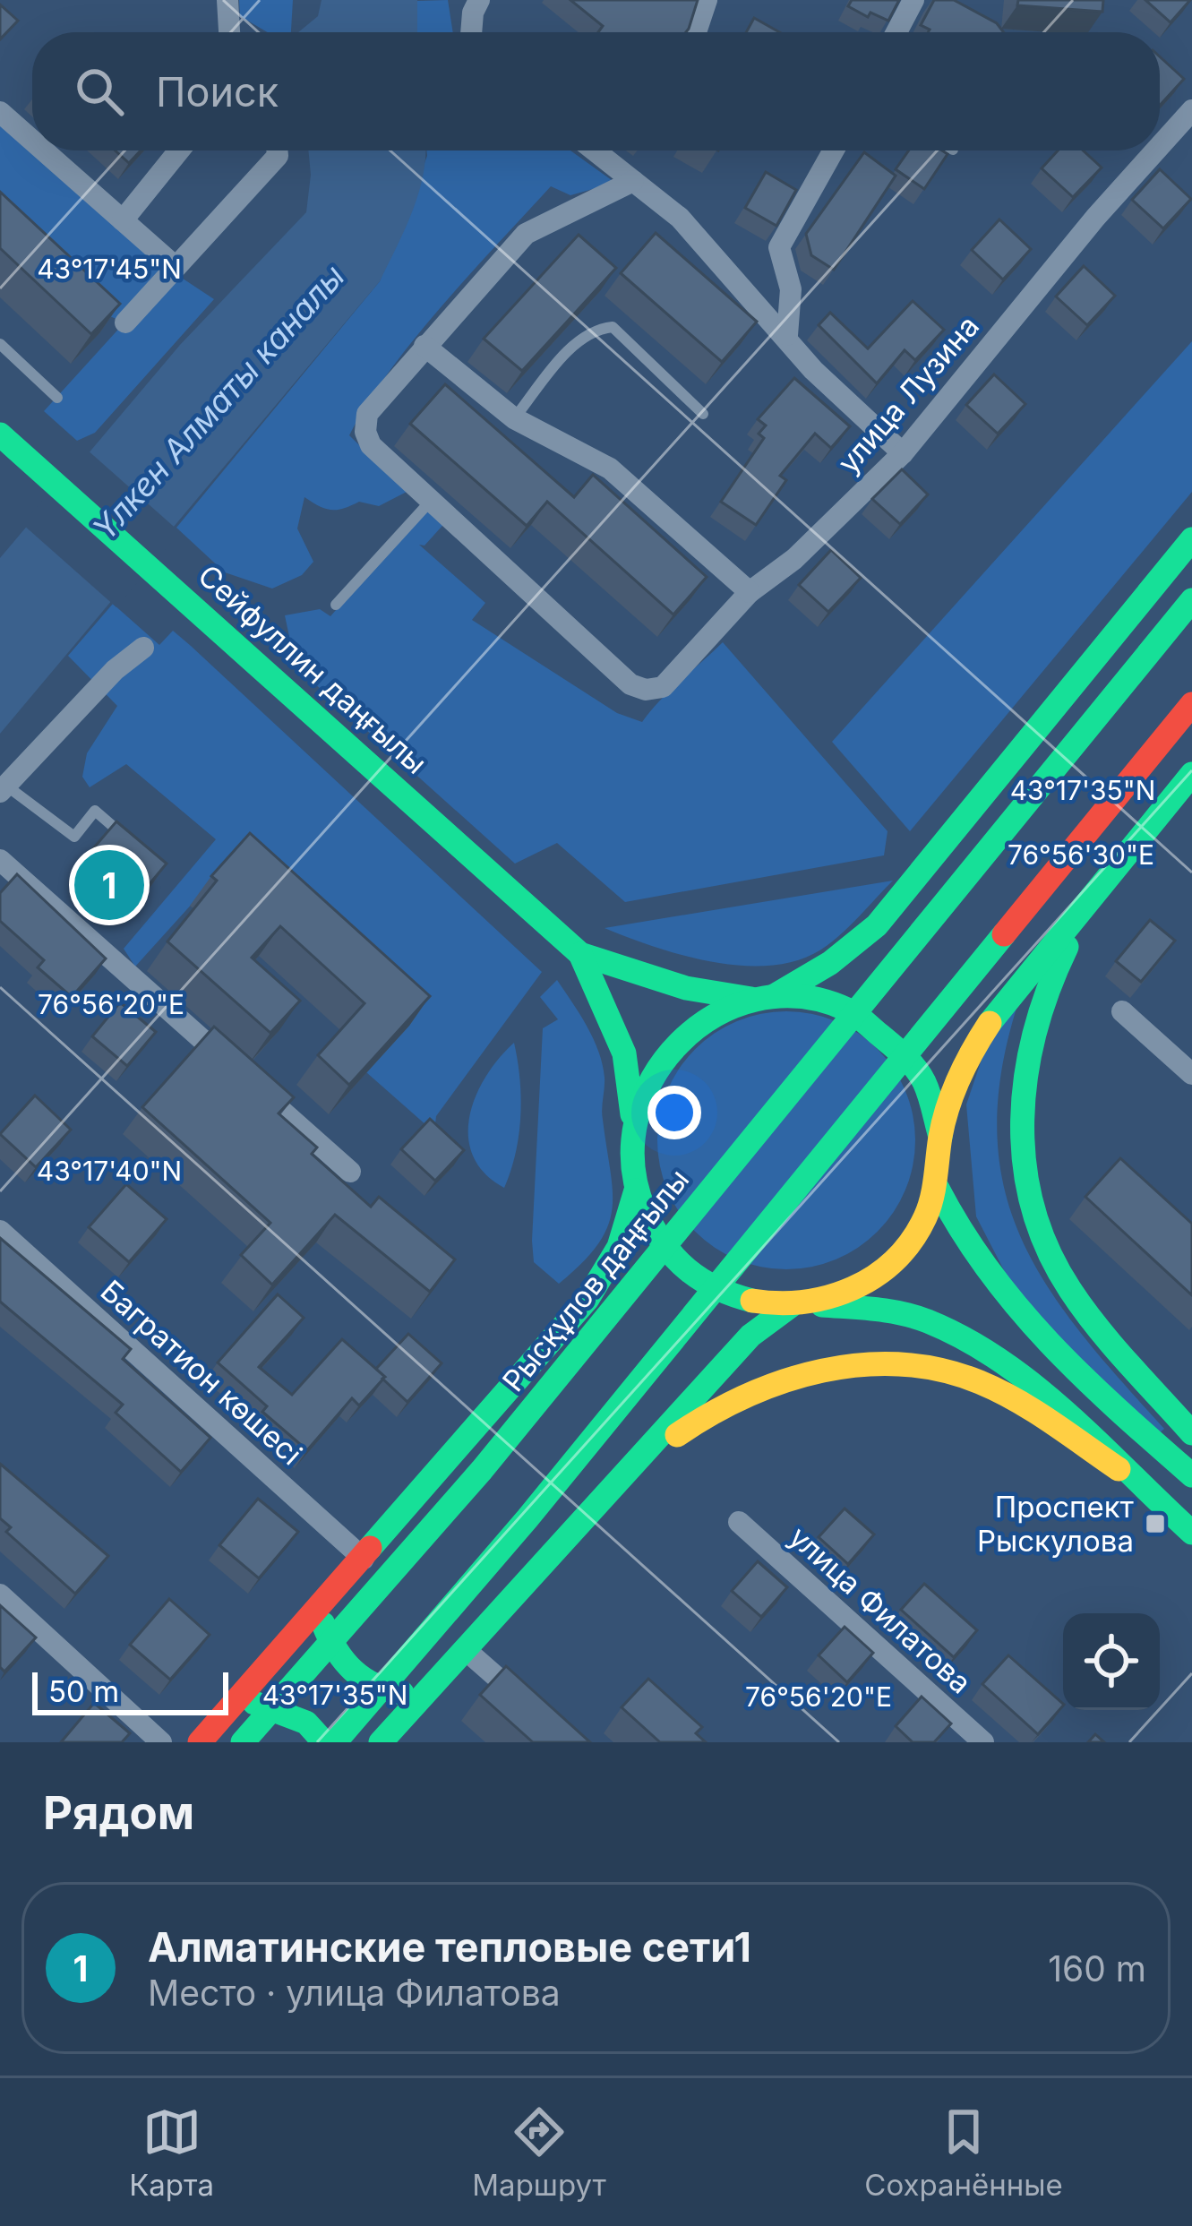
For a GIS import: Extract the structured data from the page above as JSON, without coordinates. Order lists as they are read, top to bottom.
{
  "streets": {
    "main road": ["Сейфуллин даңғылы", "Рысқұлов даңғылы"],
    "street": ["улица Лузина", "Багратион көшесі", "улица Филатова"]
  },
  "water": ["Үлкен Алматы каналы"],
  "places": {
    "transit": ["Проспект Рыскулова"]
  },
  "scale_bar": "50 m",
  "page": {
    "search": "Поиск",
    "pins": "1",
    "scale": "50 m",
    "heading": "Рядом",
    "list": [
      {
        "mark": "1",
        "name": "Алматинские тепловые сети1",
        "note": "Место · улица Филатова",
        "value": "160 m"
      }
    ],
    "nav": ["Карта", "Маршрут", "Сохранённые"]
  },
  "coordinates": [
    "43°17'45\"N",
    "43°17'35\"N",
    "76°56'30\"E",
    "76°56'20\"E",
    "43°17'40\"N"
  ]
}
